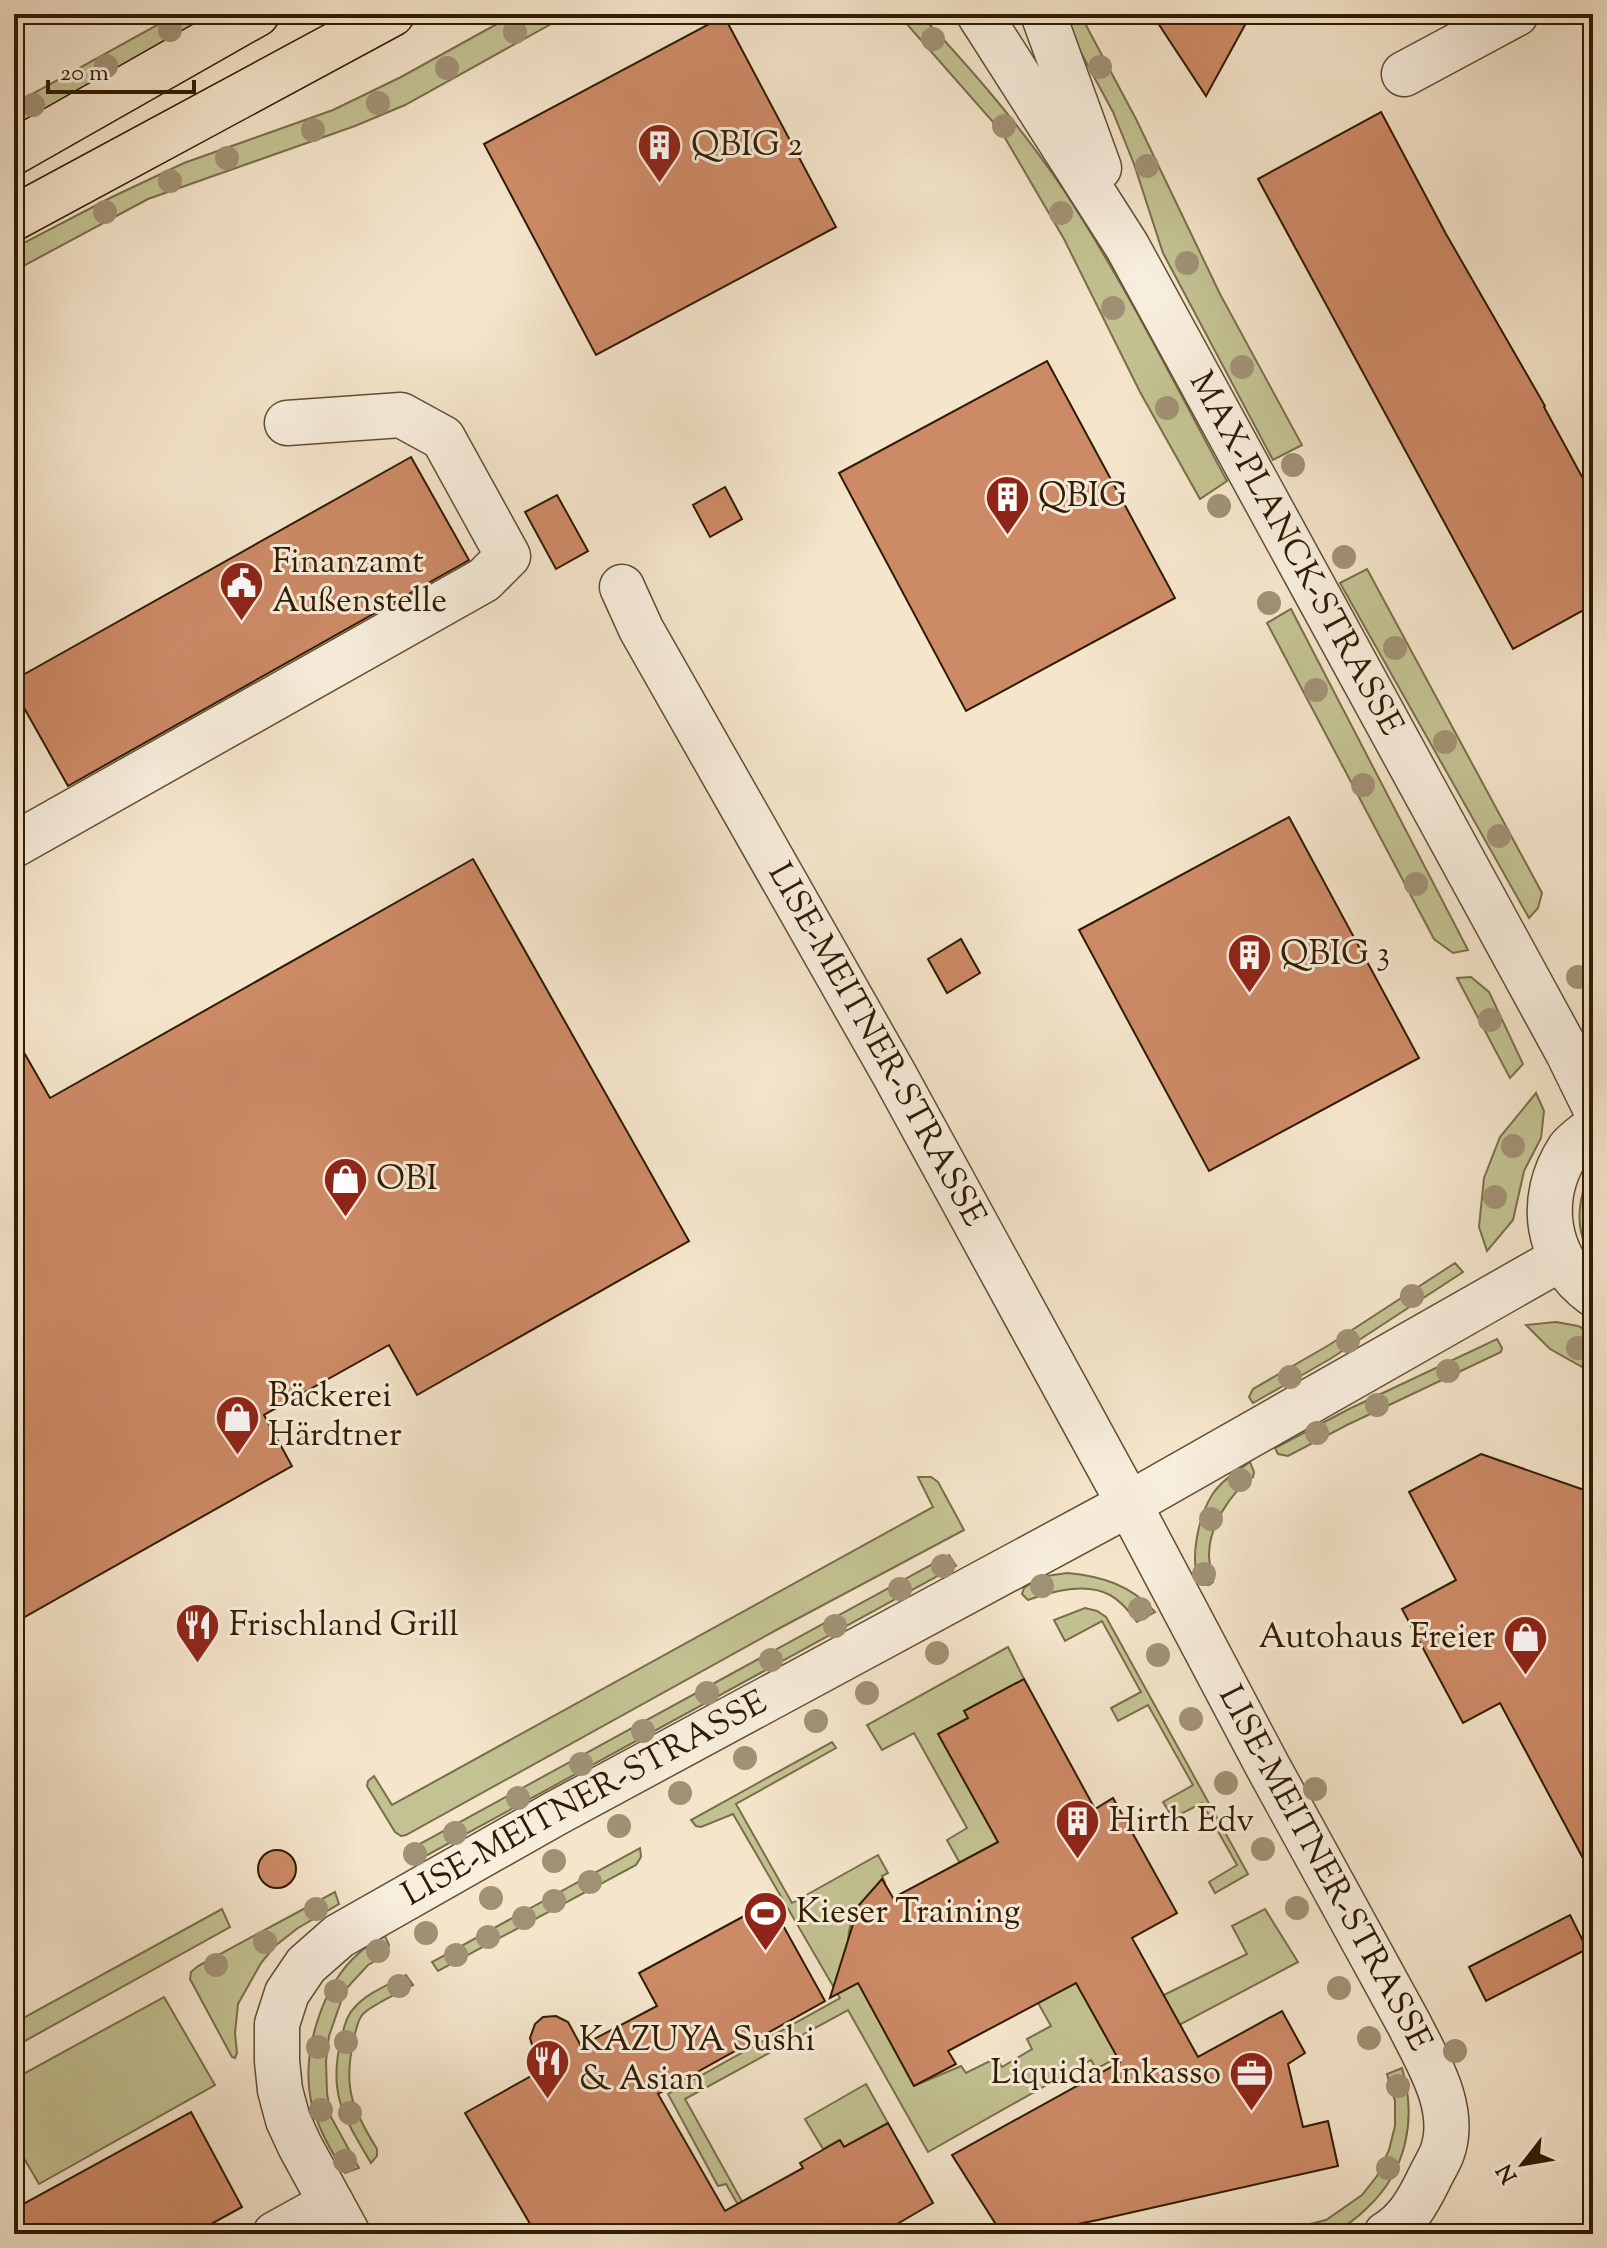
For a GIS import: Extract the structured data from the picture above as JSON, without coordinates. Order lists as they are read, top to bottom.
{
  "streets": {
    "street": ["MAX-PLANCK-STRASSE", "LISE-MEITNER-STRASSE"]
  },
  "places": {
    "building": [
      "QBIG 2",
      "QBIG",
      "QBIG 3",
      "Hirth Edv"
    ],
    "public building": ["Finanzamt Außenstelle"],
    "shop": ["OBI", "Bäckerei Härdtner", "Autohaus Freier"],
    "restaurant": ["Frischland Grill", "KAZUYA Sushi & Asian"],
    "sports": ["Kieser Training"],
    "office": ["Liquida Inkasso"]
  },
  "scale_bar": "20 m",
  "north": "bottom left"
}
